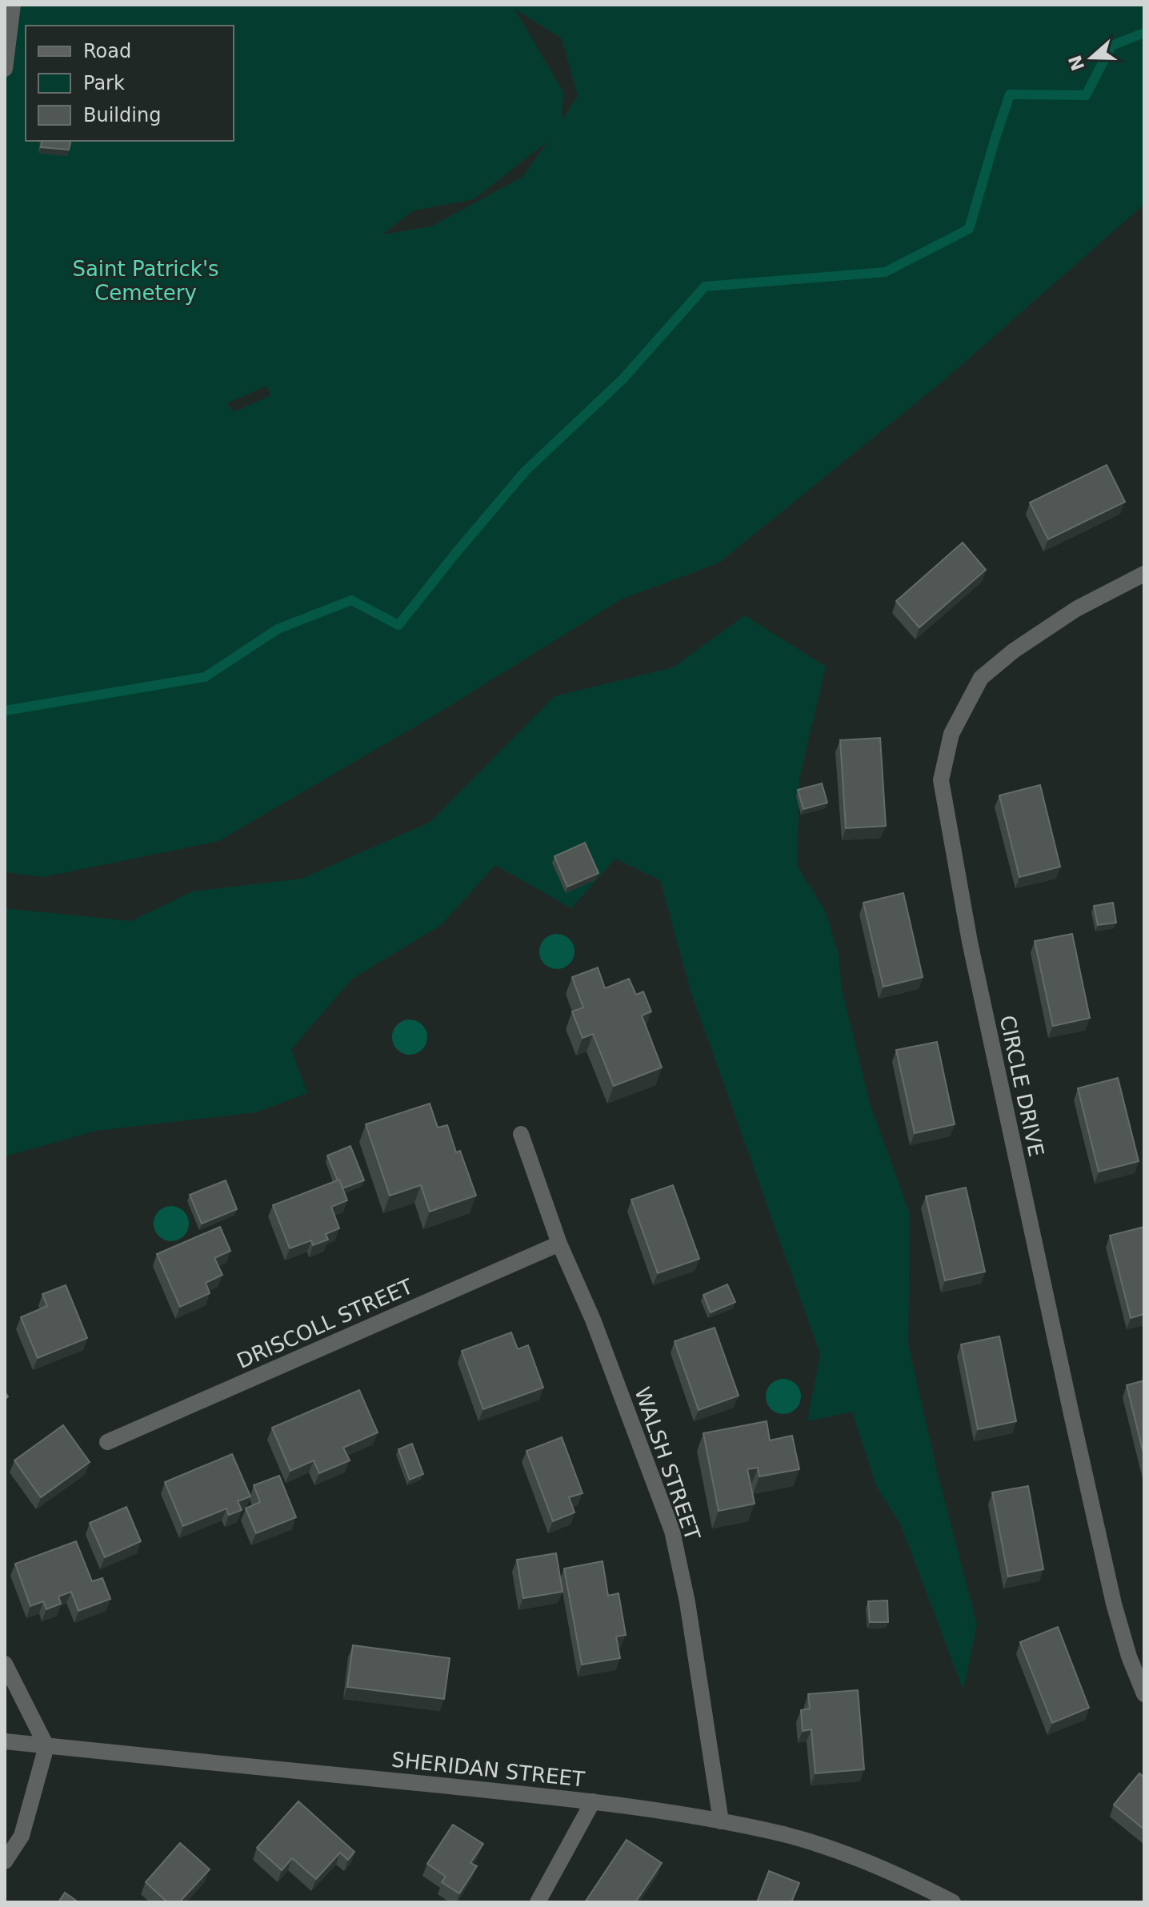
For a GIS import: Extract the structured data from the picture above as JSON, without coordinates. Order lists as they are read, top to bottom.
{
  "streets": {
    "street": [
      "CIRCLE DRIVE",
      "DRISCOLL STREET",
      "WALSH STREET",
      "SHERIDAN STREET"
    ]
  },
  "crossings": [
    ["DRISCOLL STREET", "WALSH STREET"],
    ["WALSH STREET", "SHERIDAN STREET"]
  ],
  "parks": ["Saint Patrick's Cemetery"],
  "legend": ["Road", "Park", "Building"],
  "north": "left"
}
